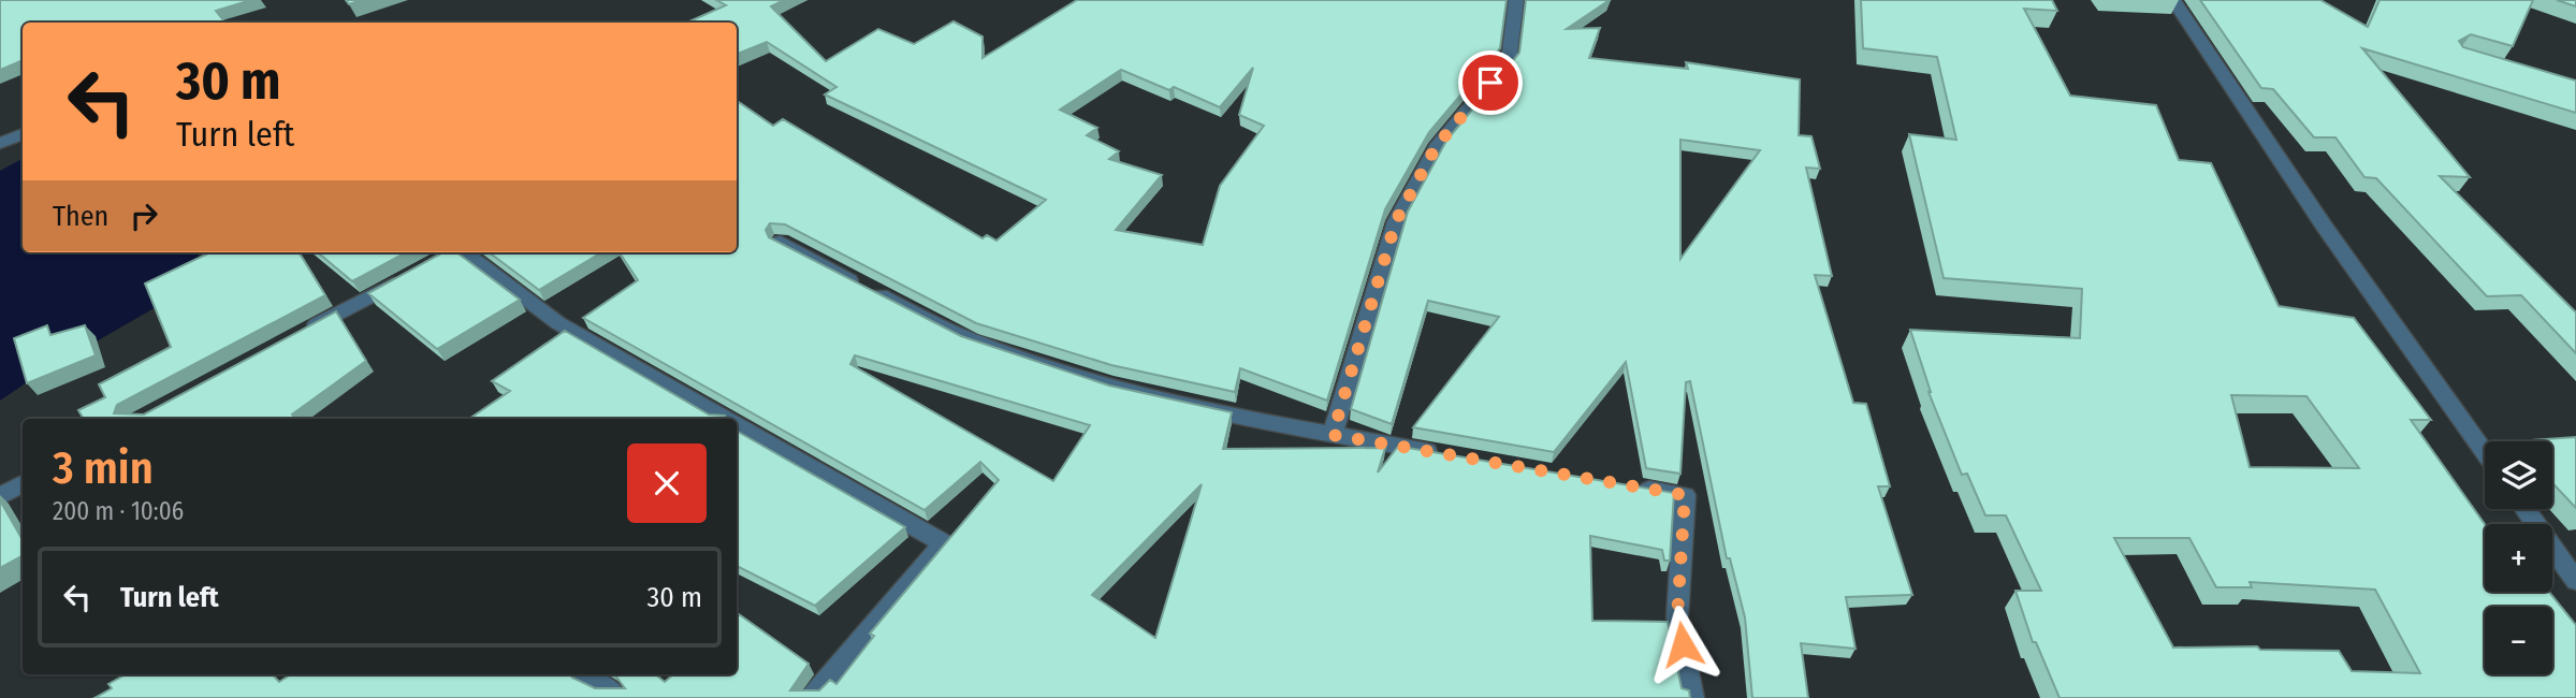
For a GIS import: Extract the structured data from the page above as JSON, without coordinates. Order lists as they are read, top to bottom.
{
  "page": {
    "turn": ["30 m", "Turn left"],
    "then": "Then",
    "heading": ["3 min", "200 m · 10:06"],
    "map_buttons": ["+", "−"],
    "list": [
      {
        "name": "Turn left",
        "value": "30 m"
      }
    ]
  }
}
